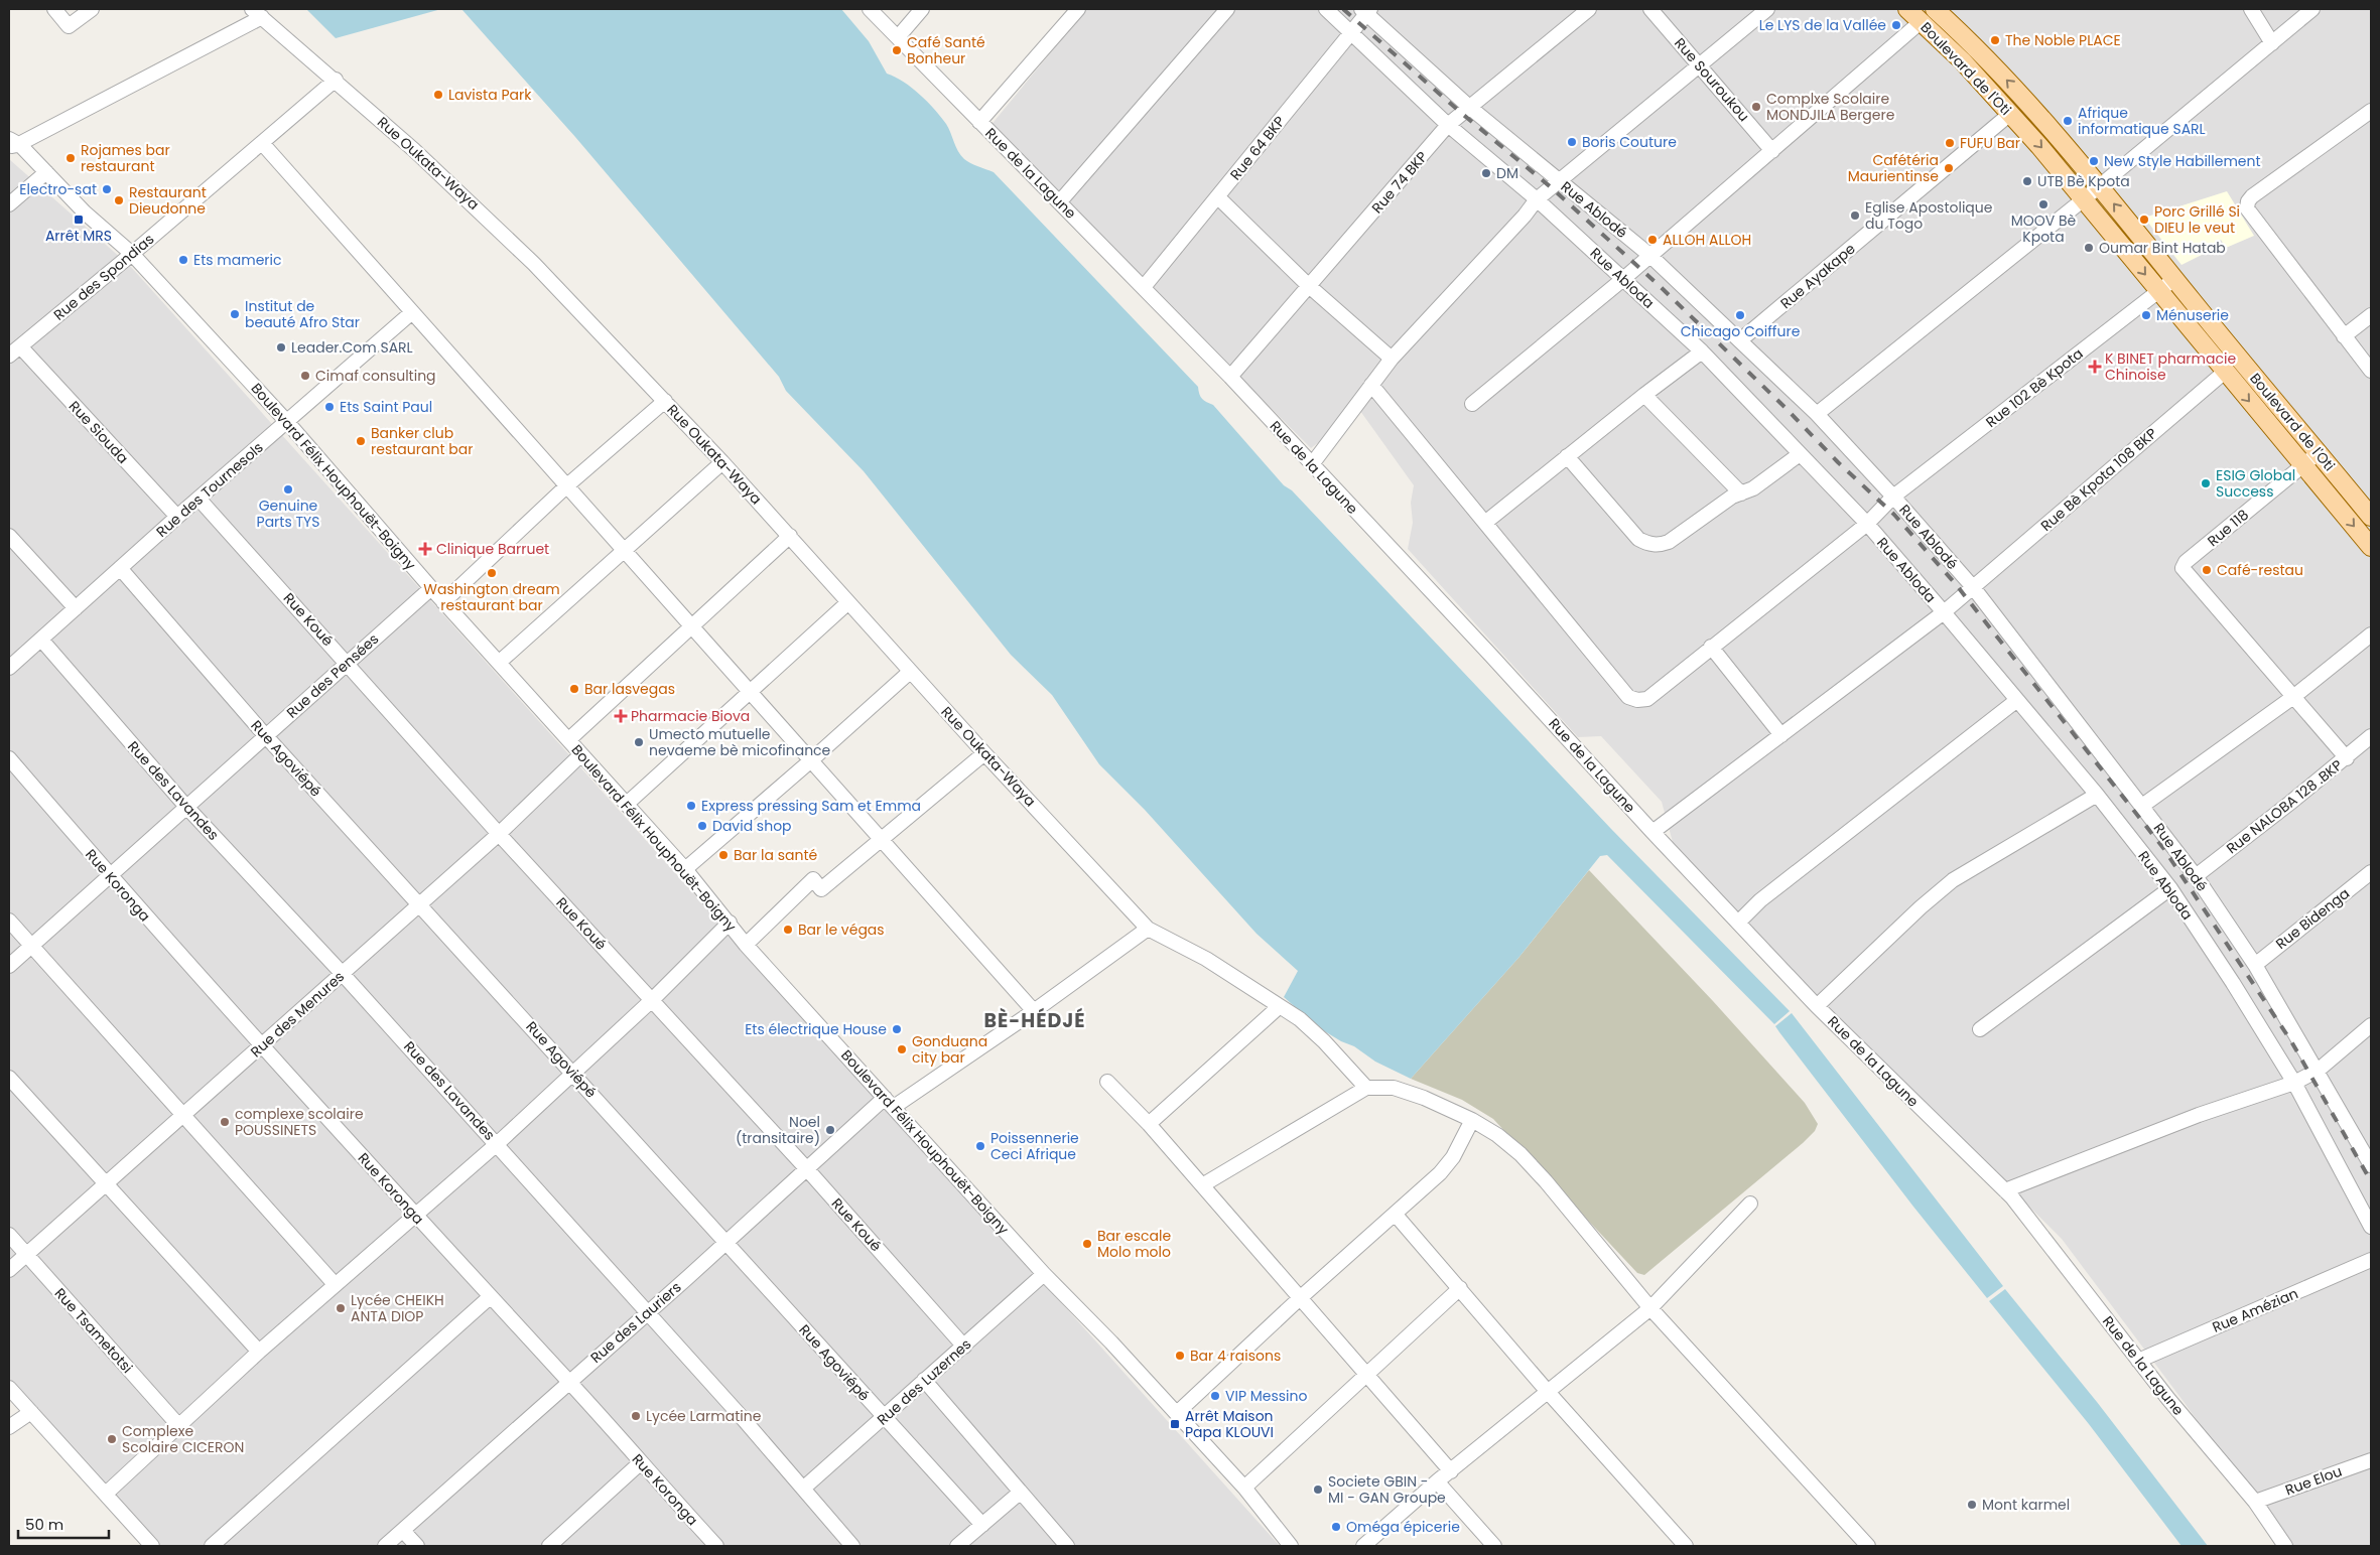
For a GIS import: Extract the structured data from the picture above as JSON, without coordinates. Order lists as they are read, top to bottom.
{
  "streets": {
    "main road": ["Boulevard de l'Oti"],
    "street": [
      "Rue Souroukou",
      "Rue 64 BKP",
      "Rue Oukata-Waya",
      "Rue de la Lagune",
      "Rue 74 BKP",
      "Rue Ablodé",
      "Rue Ayakape",
      "Rue des Spondias",
      "Rue Abloda",
      "Rue 102 Bè Kpota",
      "Rue Siouda",
      "Boulevard Félix Houphouët-Boigny",
      "Rue Bè Kpota 108 BKP",
      "Rue des Tournesols",
      "Rue 118",
      "Rue Koué",
      "Rue des Pensées",
      "Rue Agoviépé",
      "Rue des Lavandes",
      "Rue NALOBA 128 .BKP",
      "Rue Koronga",
      "Rue Bidenga",
      "Rue des Menures",
      "Rue Amézian",
      "Rue des Lauriers",
      "Rue Tsametotsi",
      "Rue des Luzernes",
      "Rue Elou"
    ]
  },
  "crossings": [
    ["Boulevard de l'Oti", "Rue Ayakape"],
    ["Boulevard de l'Oti", "Rue 102 Bè Kpota"],
    ["Boulevard de l'Oti", "Rue Bè Kpota 108 BKP"],
    ["Boulevard de l'Oti", "Rue 118"],
    ["Rue 64 BKP", "Rue de la Lagune"],
    ["Rue 64 BKP", "Rue Ablodé"],
    ["Rue 64 BKP", "Rue Abloda"],
    ["Rue Oukata-Waya", "Rue des Spondias"],
    ["Rue Oukata-Waya", "Rue des Lauriers"],
    ["Rue de la Lagune", "Rue 74 BKP"],
    ["Rue de la Lagune", "Rue Bè Kpota 108 BKP"],
    ["Rue de la Lagune", "Rue Amézian"],
    ["Rue de la Lagune", "Rue Elou"],
    ["Rue 74 BKP", "Rue Ablodé"],
    ["Rue 74 BKP", "Rue Abloda"],
    ["Rue Ablodé", "Rue Ayakape"],
    ["Rue Ablodé", "Rue 102 Bè Kpota"],
    ["Rue Ablodé", "Rue Bè Kpota 108 BKP"],
    ["Rue Ablodé", "Rue NALOBA 128 .BKP"],
    ["Rue Ablodé", "Rue Bidenga"],
    ["Rue des Spondias", "Rue Siouda"],
    ["Rue des Spondias", "Boulevard Félix Houphouët-Boigny"],
    ["Rue Abloda", "Rue 102 Bè Kpota"],
    ["Rue Abloda", "Rue Bè Kpota 108 BKP"],
    ["Rue Siouda", "Rue des Tournesols"],
    ["Boulevard Félix Houphouët-Boigny", "Rue des Tournesols"],
    ["Boulevard Félix Houphouët-Boigny", "Rue des Pensées"],
    ["Boulevard Félix Houphouët-Boigny", "Rue des Menures"],
    ["Boulevard Félix Houphouët-Boigny", "Rue des Lauriers"],
    ["Boulevard Félix Houphouët-Boigny", "Rue des Luzernes"],
    ["Rue des Tournesols", "Rue Koué"],
    ["Rue des Tournesols", "Rue Agoviépé"],
    ["Rue des Tournesols", "Rue des Lavandes"],
    ["Rue Koué", "Rue des Pensées"],
    ["Rue Koué", "Rue des Menures"],
    ["Rue Koué", "Rue des Lauriers"],
    ["Rue Koué", "Rue des Luzernes"],
    ["Rue des Pensées", "Rue Agoviépé"],
    ["Rue des Pensées", "Rue des Lavandes"],
    ["Rue des Pensées", "Rue Koronga"],
    ["Rue Agoviépé", "Rue des Menures"],
    ["Rue Agoviépé", "Rue des Lauriers"],
    ["Rue Agoviépé", "Rue des Luzernes"],
    ["Rue des Lavandes", "Rue des Menures"],
    ["Rue des Lavandes", "Rue des Lauriers"],
    ["Rue des Lavandes", "Rue des Luzernes"],
    ["Rue Koronga", "Rue des Menures"],
    ["Rue Koronga", "Rue des Lauriers"],
    ["Rue des Menures", "Rue Tsametotsi"]
  ],
  "districts": ["BÈ-HÉDJÉ"],
  "places": {
    "other": [
      "Le LYS de la Vallée",
      "The Noble PLACE",
      "Café Santé Bonheur",
      "Lavista Park",
      "Complxe Scolaire MONDJILA Bergere",
      "Afrique informatique SARL",
      "Boris Couture",
      "FUFU Bar",
      "Rojames bar restaurant",
      "New Style Habillement",
      "Cafétéria Maurientinse",
      "DM",
      "UTB Bè Kpota",
      "Electro-sat",
      "Restaurant Dieudonne",
      "MOOV Bè Kpota",
      "Eglise Apostolique du Togo",
      "Porc Grillé Si DIEU le veut",
      "ALLOH ALLOH",
      "Oumar Bint Hatab",
      "Ets mameric",
      "Institut de beauté Afro Star",
      "Chicago Coiffure",
      "Ménuserie",
      "Leader.Com SARL",
      "Cimaf consulting",
      "Ets Saint Paul",
      "Banker club restaurant bar",
      "ESIG Global Success",
      "Genuine Parts TYS",
      "Café-restau",
      "Washington dream restaurant bar",
      "Bar lasvegas",
      "Umecto mutuelle nevaeme bè micofinance",
      "Express pressing Sam et Emma",
      "David shop",
      "Bar la santé",
      "Bar le végas",
      "Ets électrique House",
      "Gonduana city bar",
      "complexe scolaire POUSSINETS",
      "Noel (transitaire)",
      "Poissennerie Ceci Afrique",
      "Bar escale Molo molo",
      "Lycée CHEIKH ANTA DIOP",
      "Bar 4 raisons",
      "VIP Messino",
      "Lycée Larmatine",
      "Complexe Scolaire CICERON",
      "Societe GBIN - MI - GAN Groupe",
      "Mont karmel",
      "Oméga épicerie"
    ],
    "transit": ["Arrêt MRS", "Arrêt Maison Papa KLOUVI"],
    "health": ["K BINET pharmacie Chinoise", "Clinique Barruet", "Pharmacie Biova"]
  },
  "scale_bar": "50 m"
}
